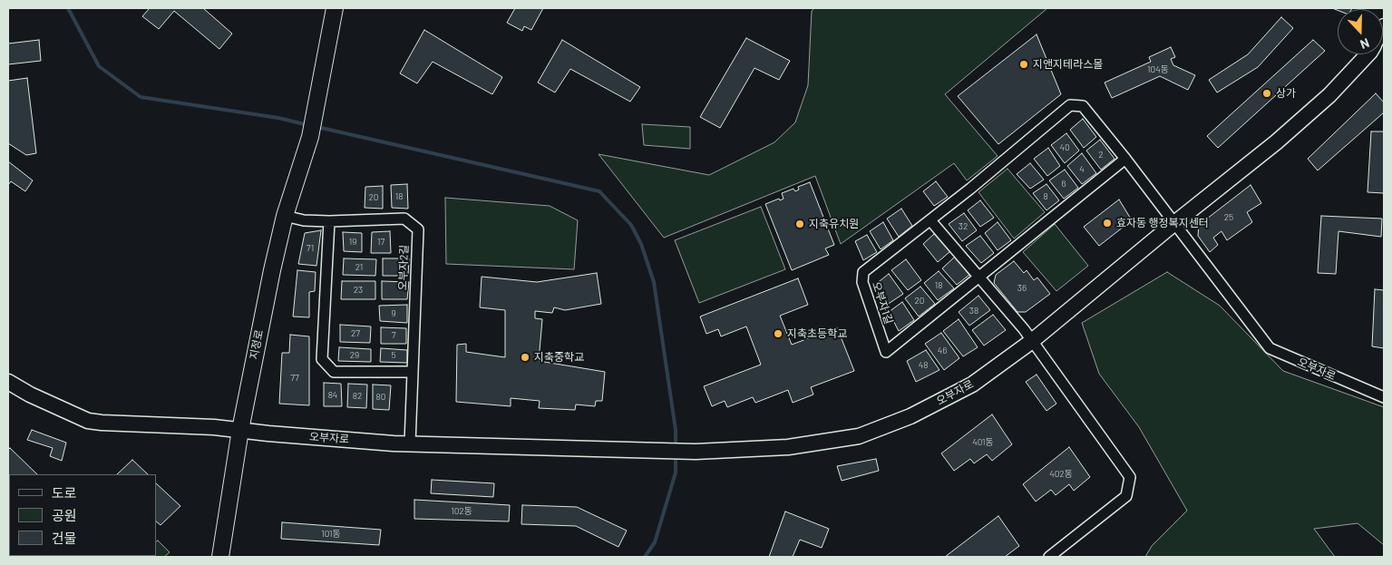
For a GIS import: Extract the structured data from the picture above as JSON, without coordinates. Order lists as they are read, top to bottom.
{
  "streets": {
    "main road": ["지정로", "오부자로"],
    "street": ["오부자2길", "오부자1길"]
  },
  "crossings": [
    ["오부자2길", "지정로"],
    ["오부자2길", "오부자로"],
    ["오부자1길", "오부자로"],
    ["지정로", "오부자로"]
  ],
  "places": [
    "지앤지테라스몰",
    "상가",
    "효자동 행정복지센터",
    "지축유치원",
    "지축초등학교",
    "지축중학교"
  ],
  "house_numbers": [
    "104동",
    "40",
    "2",
    "4",
    "6",
    "18",
    "8",
    "20",
    "25",
    "32",
    "19",
    "17",
    "71",
    "21",
    "18",
    "36",
    "23",
    "20",
    "38",
    "9",
    "27",
    "7",
    "46",
    "29",
    "5",
    "48",
    "77",
    "84",
    "82",
    "80",
    "401동",
    "402동",
    "102동",
    "101동"
  ],
  "legend": ["도로", "공원", "건물"],
  "north": "bottom"
}
